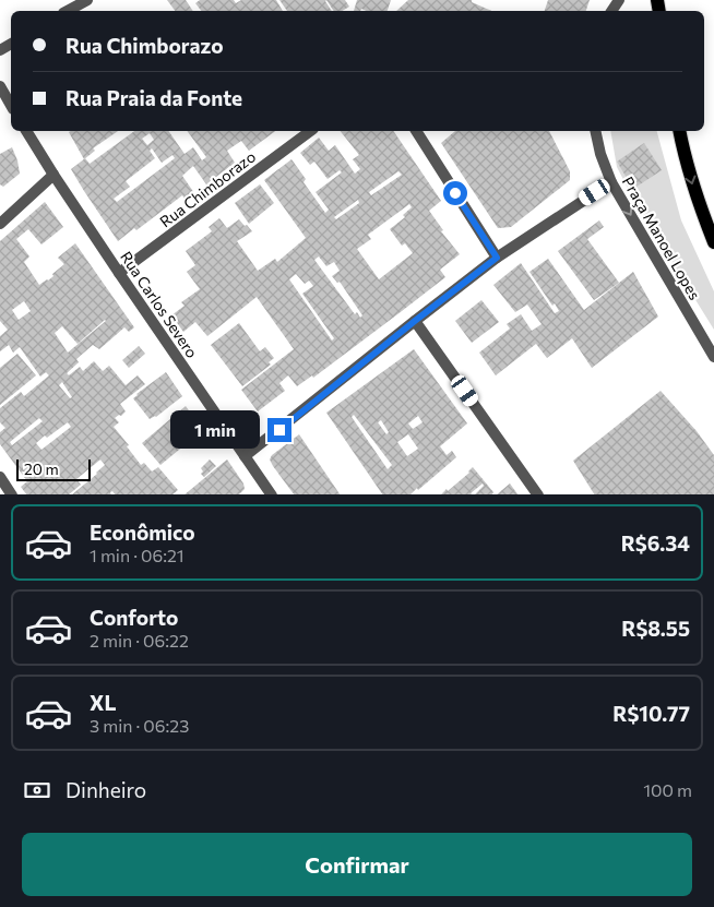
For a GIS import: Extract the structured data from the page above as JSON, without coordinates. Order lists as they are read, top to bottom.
{
  "streets": {
    "street": ["Rua Chimborazo", "Praça Manoel Lopes", "Rua Carlos Severo"]
  },
  "crossings": [
    ["Rua Chimborazo", "Rua Carlos Severo"]
  ],
  "one_way": ["Praça Manoel Lopes"],
  "scale_bar": "20 m",
  "page": {
    "banner": ["Rua Chimborazo", "Rua Praia da Fonte"],
    "bubble": "1 min",
    "scale": "20 m",
    "list": [
      {
        "name": "Econômico",
        "note": "1 min · 06:21",
        "value": "R$6.34"
      },
      {
        "name": "Conforto",
        "note": "2 min · 06:22",
        "value": "R$8.55"
      },
      {
        "name": "XL",
        "note": "3 min · 06:23",
        "value": "R$10.77"
      }
    ],
    "pay": ["Dinheiro", "100 m"],
    "buttons": "Confirmar"
  }
}
